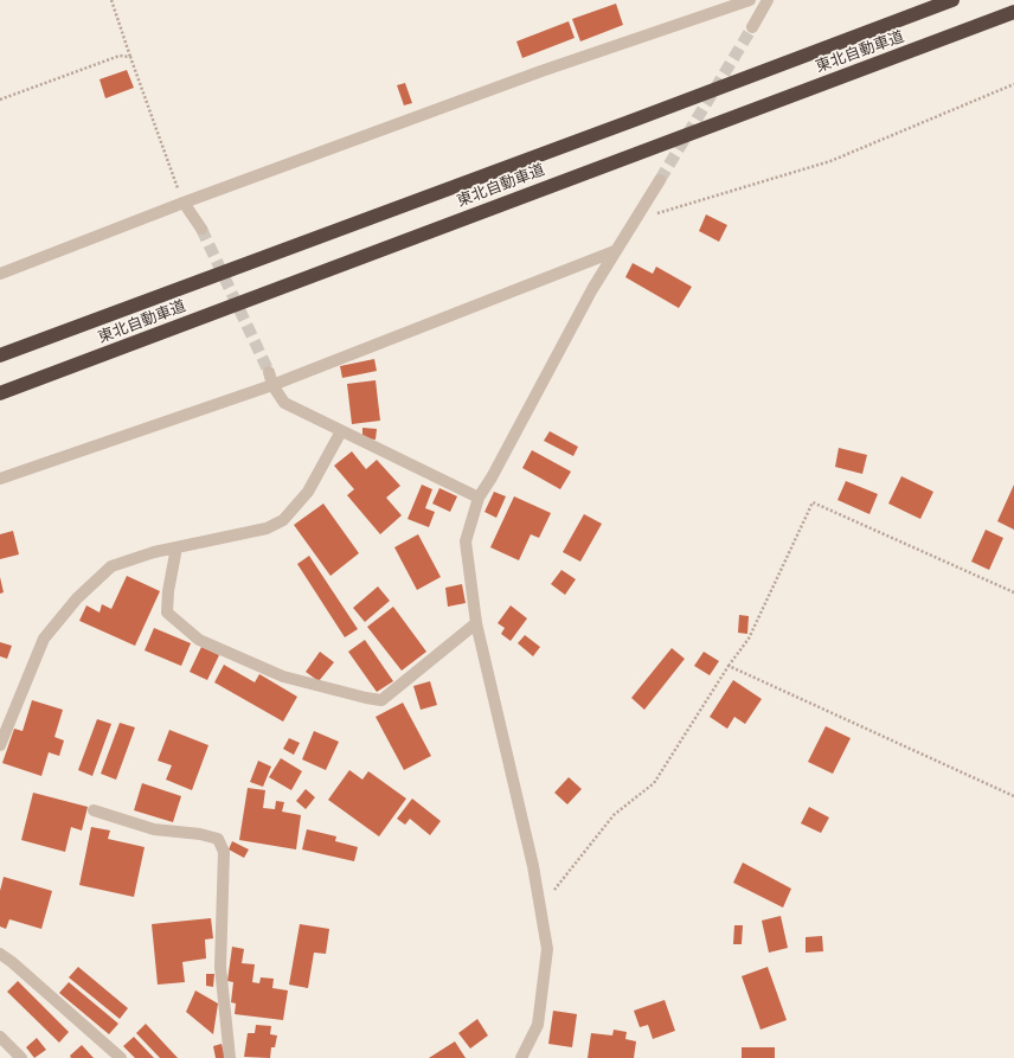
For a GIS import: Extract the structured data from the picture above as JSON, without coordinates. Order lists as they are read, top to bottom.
{
  "streets": {
    "highway": ["東北自動車道"]
  }
}
